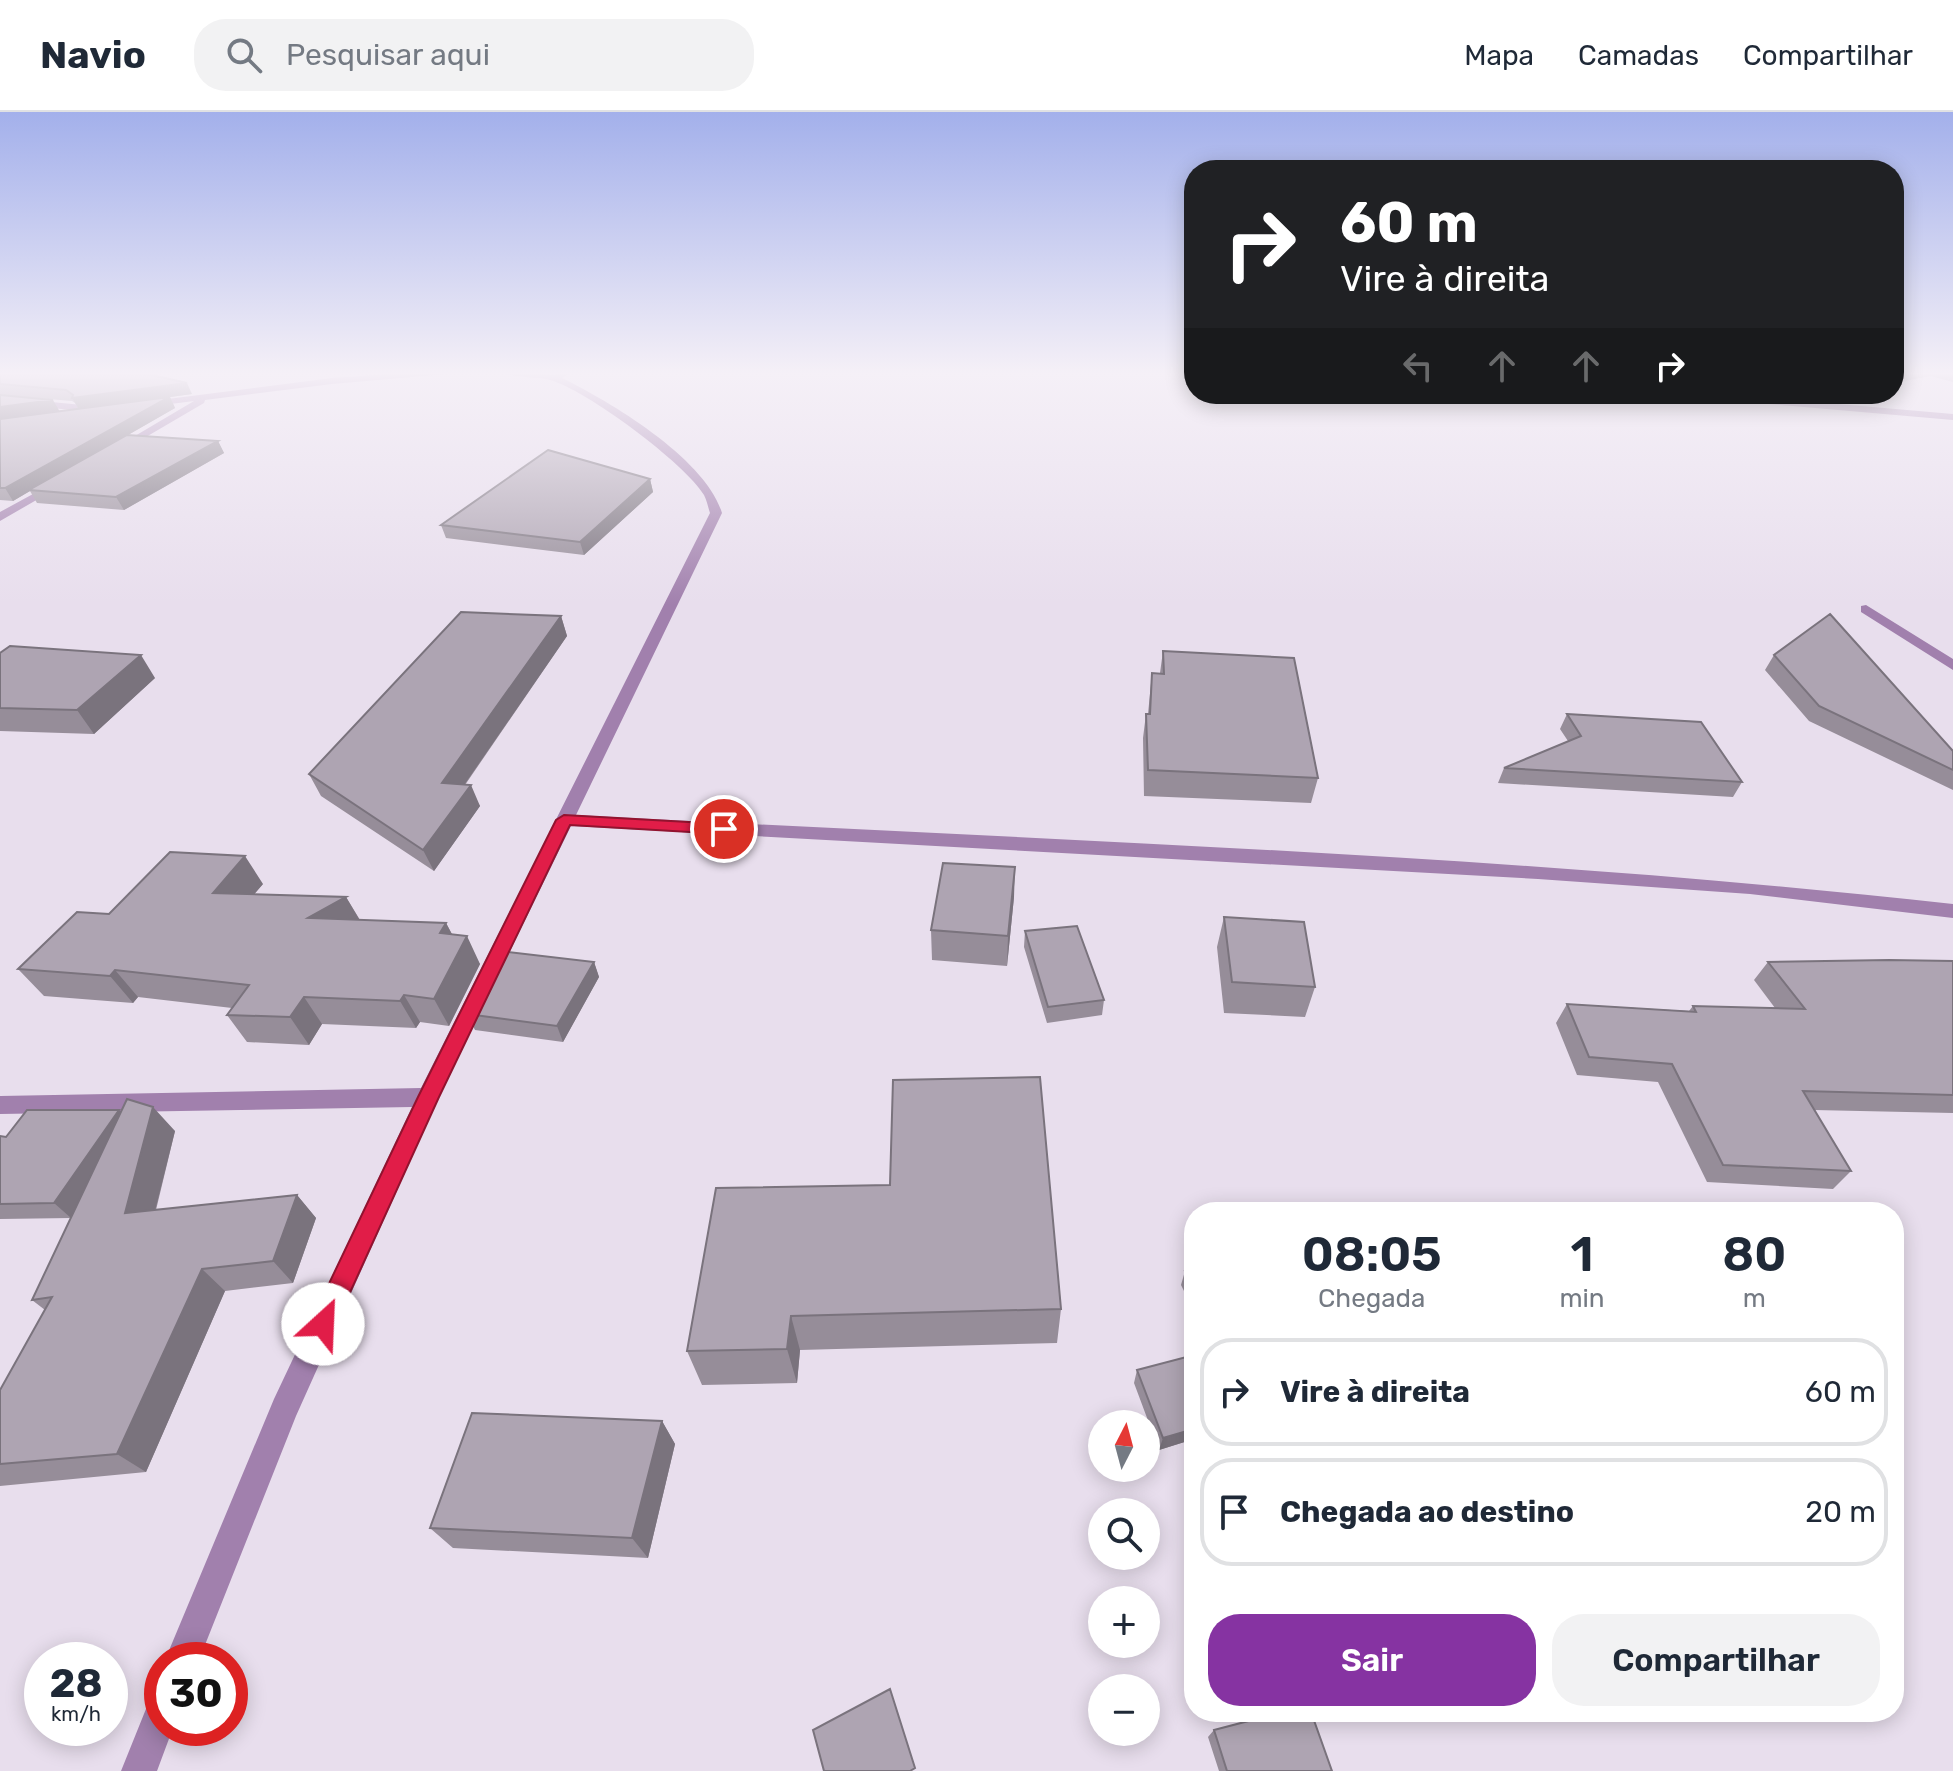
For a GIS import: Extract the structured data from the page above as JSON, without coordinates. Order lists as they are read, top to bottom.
{
  "north": "top",
  "page": {
    "header": "Navio",
    "search": "Pesquisar aqui",
    "nav": ["Mapa", "Camadas", "Compartilhar"],
    "turn": ["60 m", "Vire à direita"],
    "eta": [
      "08:05",
      "Chegada",
      "1",
      "min",
      "80",
      "m"
    ],
    "list": [
      {
        "name": "Vire à direita",
        "value": "60 m"
      },
      {
        "name": "Chegada ao destino",
        "value": "20 m"
      }
    ],
    "map_buttons": ["+", "−"],
    "buttons": ["Sair", "Compartilhar"],
    "speed": "28 km/h",
    "limit": "30"
  }
}
